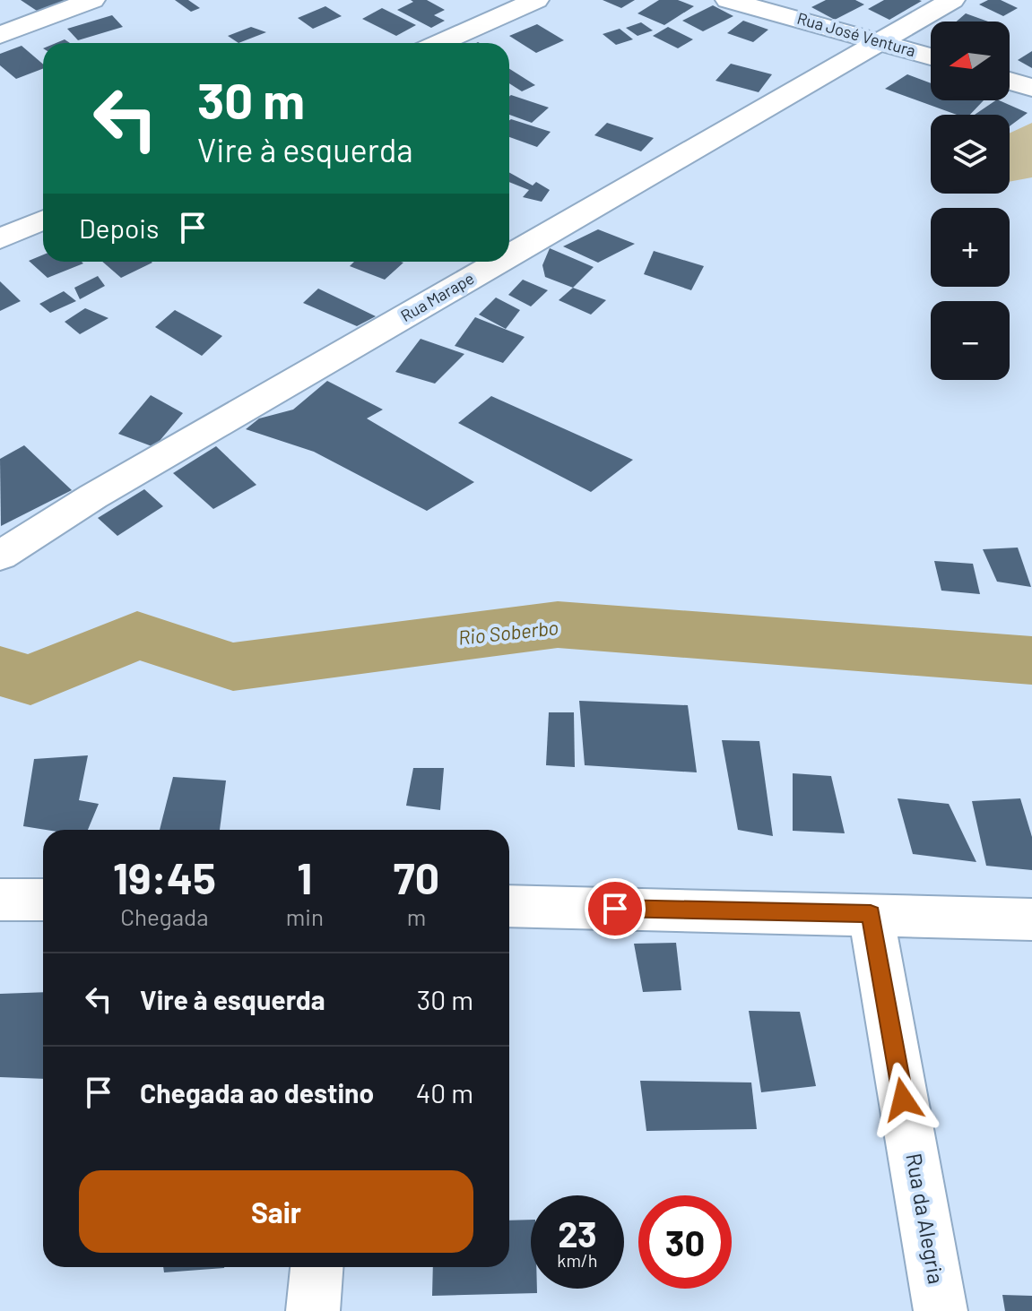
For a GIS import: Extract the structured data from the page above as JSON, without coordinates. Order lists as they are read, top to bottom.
{
  "streets": {
    "street": ["Rua José Ventura", "Rua Marape", "Rua da Alegria"]
  },
  "crossings": [
    ["Rua José Ventura", "Rua Marape"]
  ],
  "water": ["Rio Soberbo"],
  "north": "left",
  "page": {
    "map_buttons": ["+", "−"],
    "turn": ["30 m", "Vire à esquerda"],
    "then": "Depois",
    "eta": [
      "19:45",
      "Chegada",
      "1",
      "min",
      "70",
      "m"
    ],
    "list": [
      {
        "name": "Vire à esquerda",
        "value": "30 m"
      },
      {
        "name": "Chegada ao destino",
        "value": "40 m"
      }
    ],
    "buttons": "Sair",
    "speed": "23 km/h",
    "limit": "30"
  }
}
